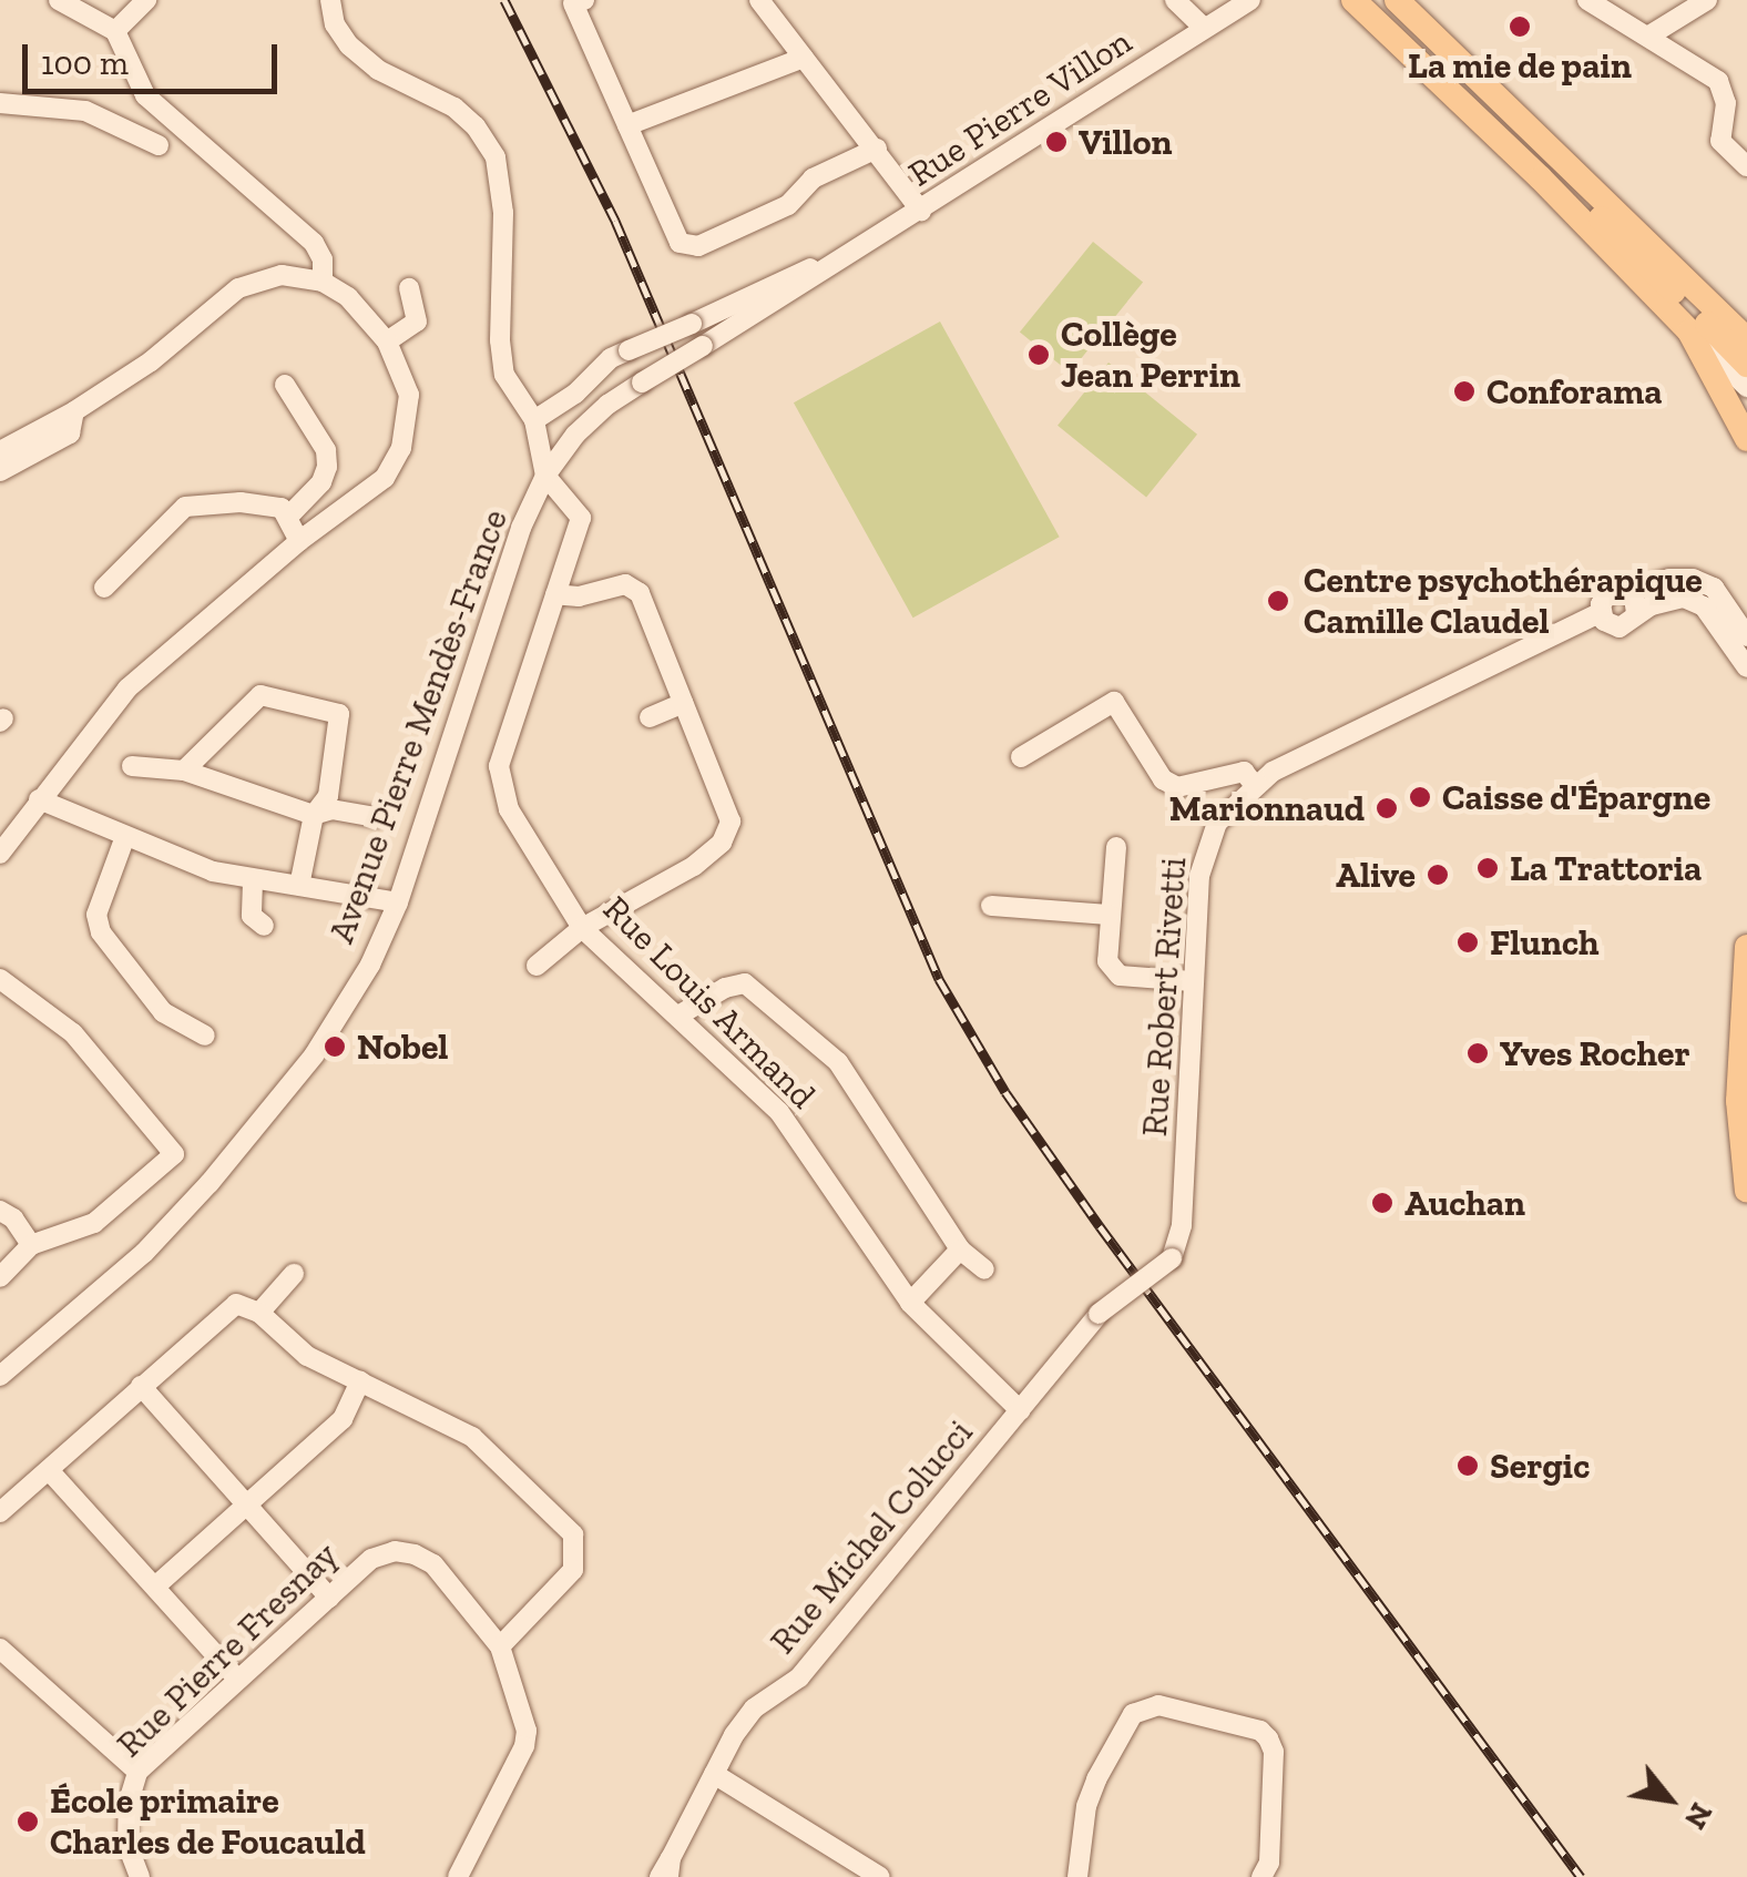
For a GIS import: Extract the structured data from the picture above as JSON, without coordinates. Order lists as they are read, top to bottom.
{
  "streets": {
    "street": [
      "Rue Pierre Villon",
      "Avenue Pierre Mendès-France",
      "Rue Robert Rivetti",
      "Rue Louis Armand",
      "Rue Michel Colucci",
      "Rue Pierre Fresnay"
    ]
  },
  "crossings": [
    ["Rue Pierre Villon", "Avenue Pierre Mendès-France"],
    ["Avenue Pierre Mendès-France", "Rue Louis Armand"],
    ["Rue Robert Rivetti", "Rue Michel Colucci"],
    ["Rue Louis Armand", "Rue Michel Colucci"]
  ],
  "places": [
    "La mie de pain",
    "Villon",
    "Collège Jean Perrin",
    "Conforama",
    "Centre psychothérapique Camille Claudel",
    "Caisse d'Épargne",
    "Marionnaud",
    "La Trattoria",
    "Alive",
    "Flunch",
    "Nobel",
    "Yves Rocher",
    "Auchan",
    "Sergic",
    "École primaire Charles de Foucauld"
  ],
  "scale_bar": "100 m",
  "north": "bottom right"
}
